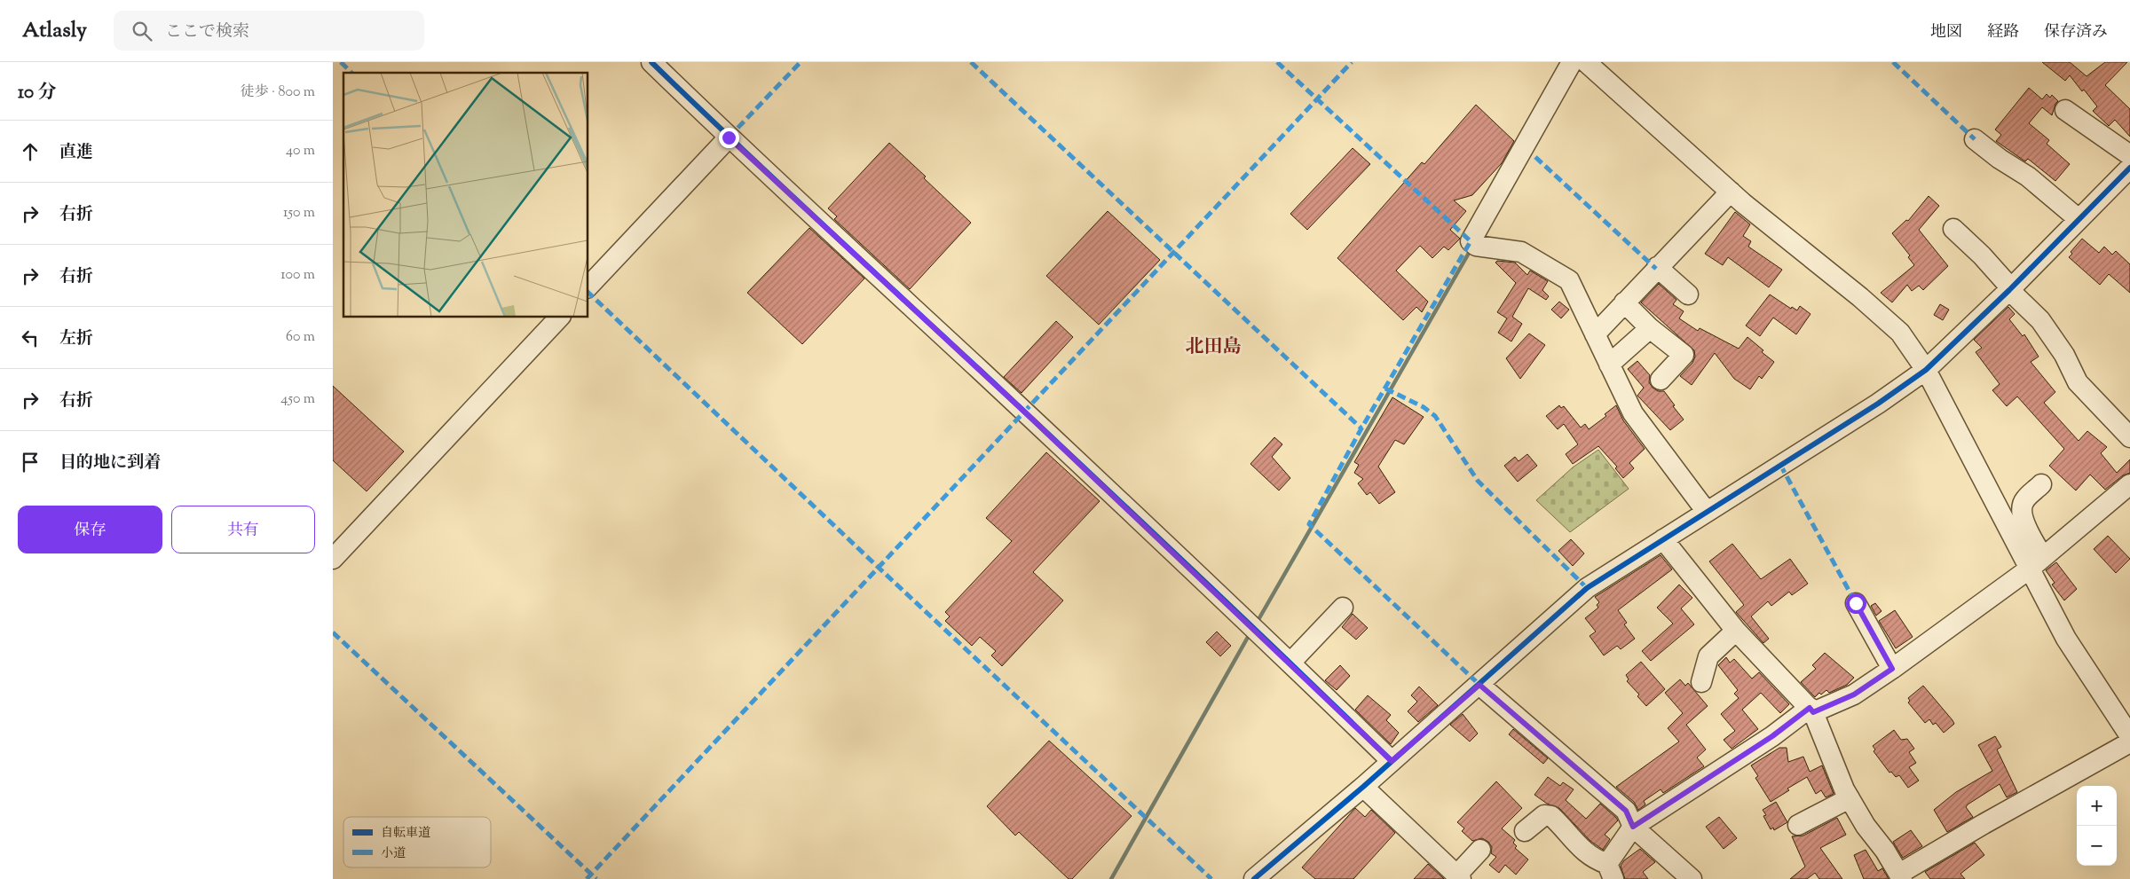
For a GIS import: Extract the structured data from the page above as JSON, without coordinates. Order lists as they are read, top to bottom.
{
  "districts": ["北田島"],
  "legend": ["自転車道", "小道"],
  "page": {
    "header": "Atlasly",
    "search": "ここで検索",
    "nav": ["地図", "経路", "保存済み"],
    "heading": ["10 分", "徒歩 · 800 m"],
    "list": [
      ["直進", "40 m"],
      ["右折", "150 m"],
      ["右折", "100 m"],
      ["左折", "60 m"],
      ["右折", "450 m"],
      "目的地に到着"
    ],
    "buttons": ["保存", "共有"],
    "map_buttons": ["+", "−"]
  }
}
